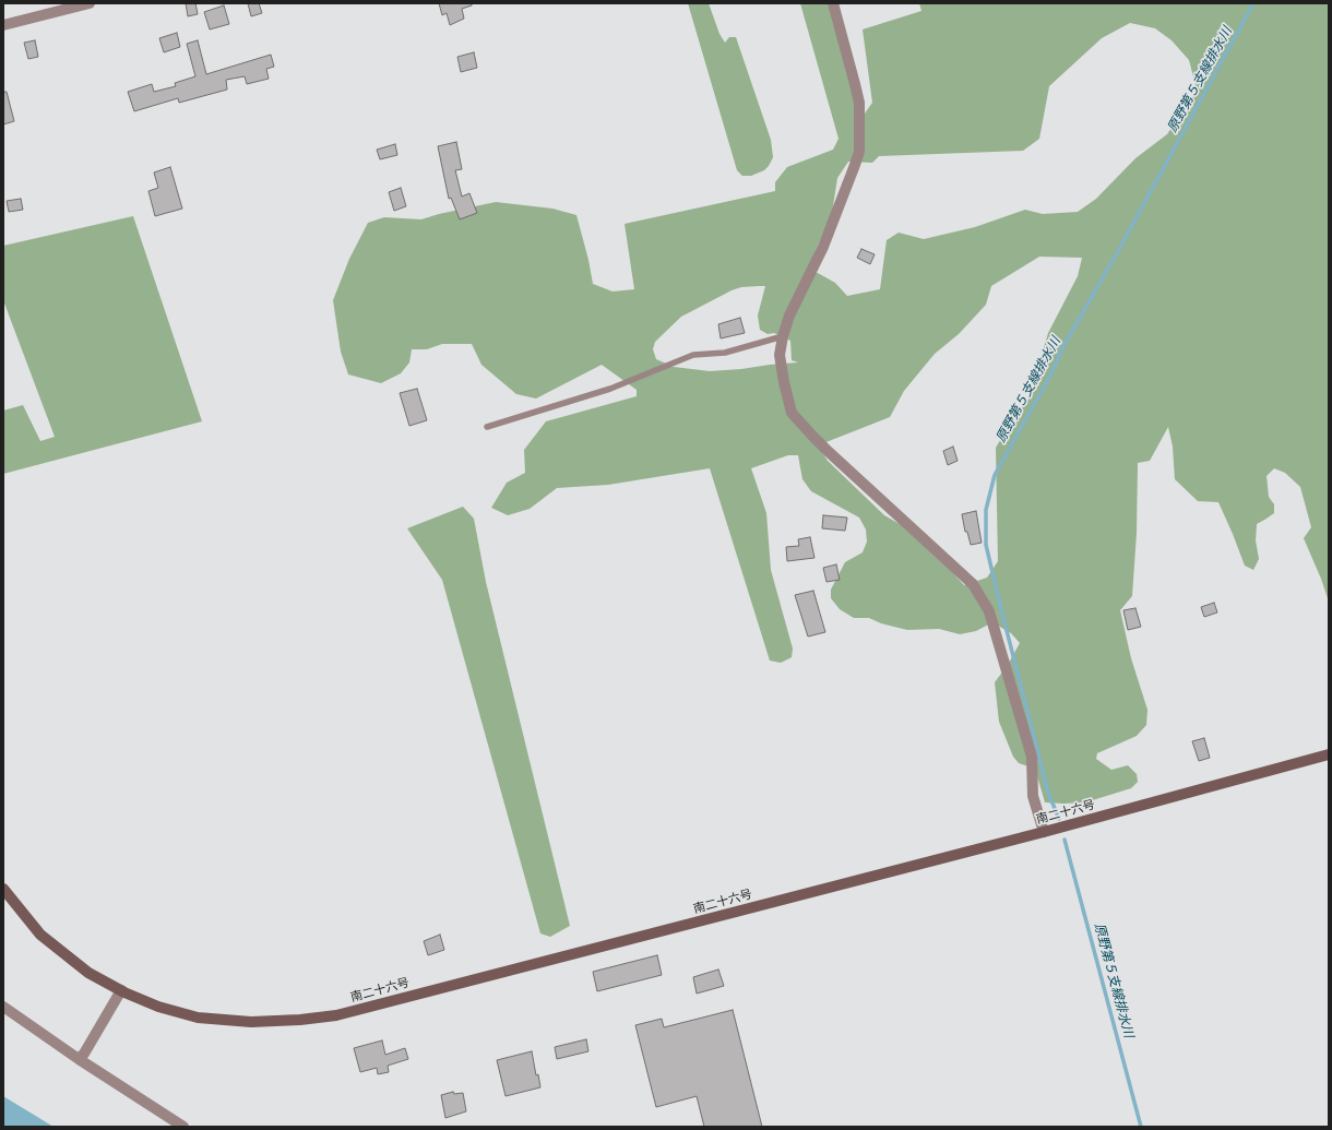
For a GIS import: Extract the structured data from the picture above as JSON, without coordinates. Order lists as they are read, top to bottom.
{
  "streets": {
    "street": ["南二十六号"]
  },
  "water": ["原野第５支線排水川"]
}
